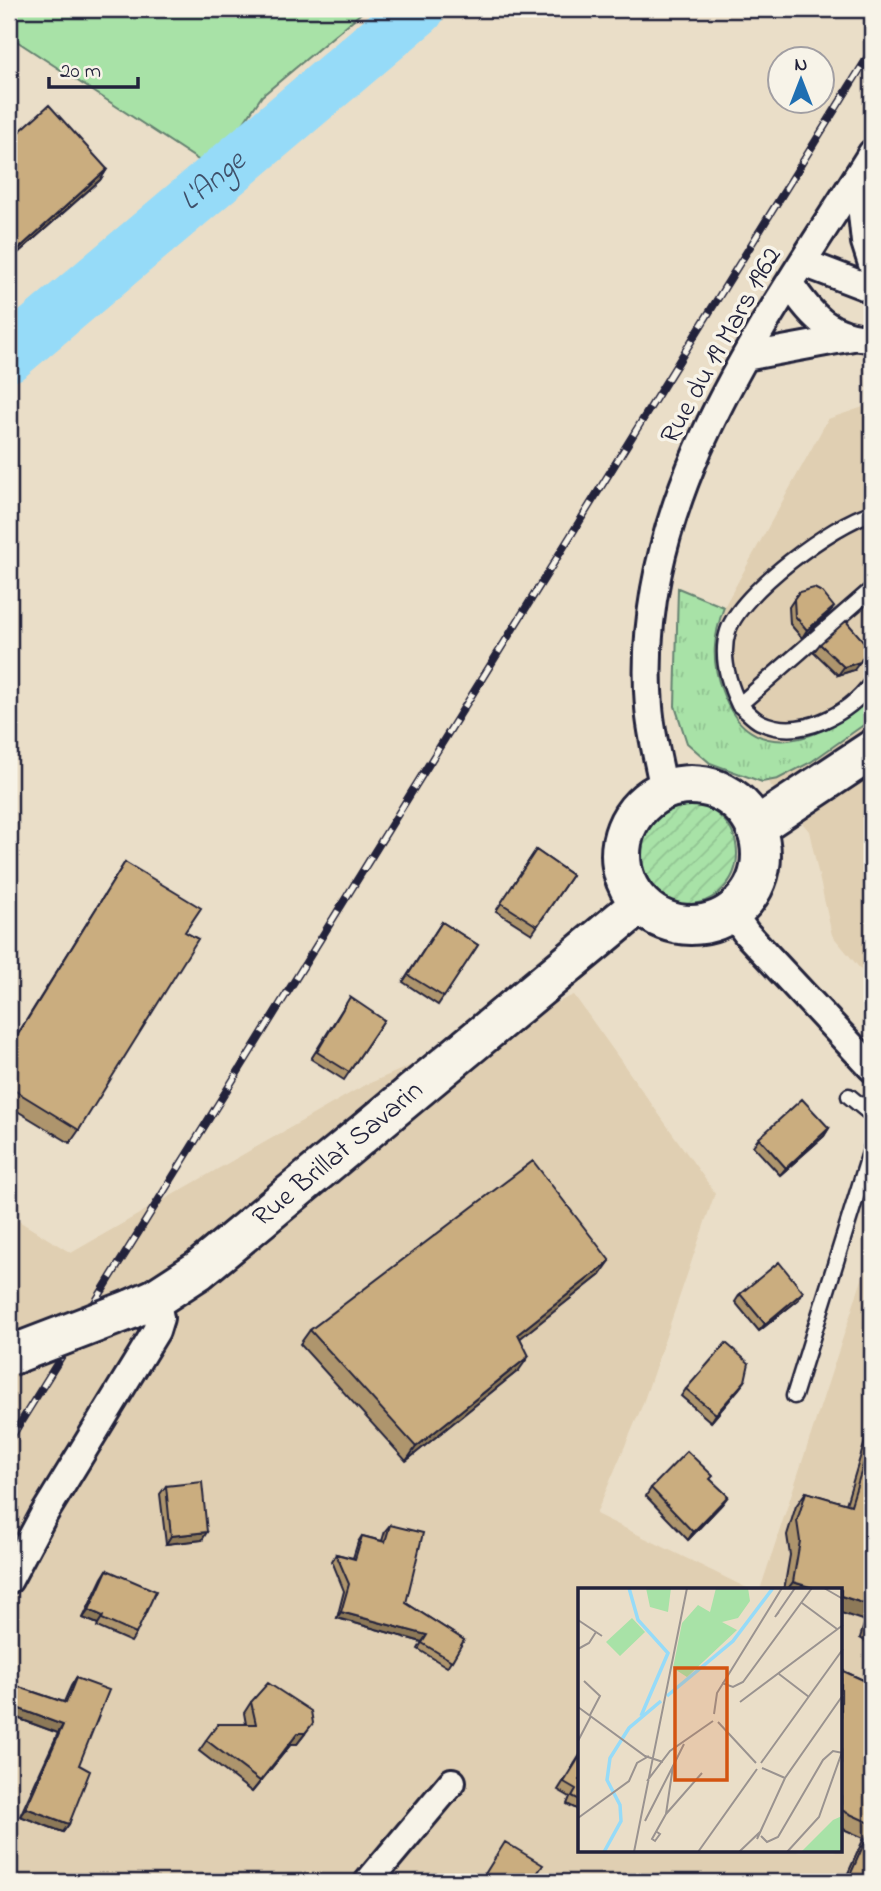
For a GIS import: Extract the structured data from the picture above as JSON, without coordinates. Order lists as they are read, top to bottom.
{
  "streets": {
    "main road": ["Rue Brillat Savarin"],
    "street": ["Rue du 19 Mars 1962"]
  },
  "crossings": [
    ["Rue du 19 Mars 1962", "Rue Brillat Savarin"]
  ],
  "water": ["L'Ange"],
  "scale_bar": "20 m",
  "north": "top"
}
